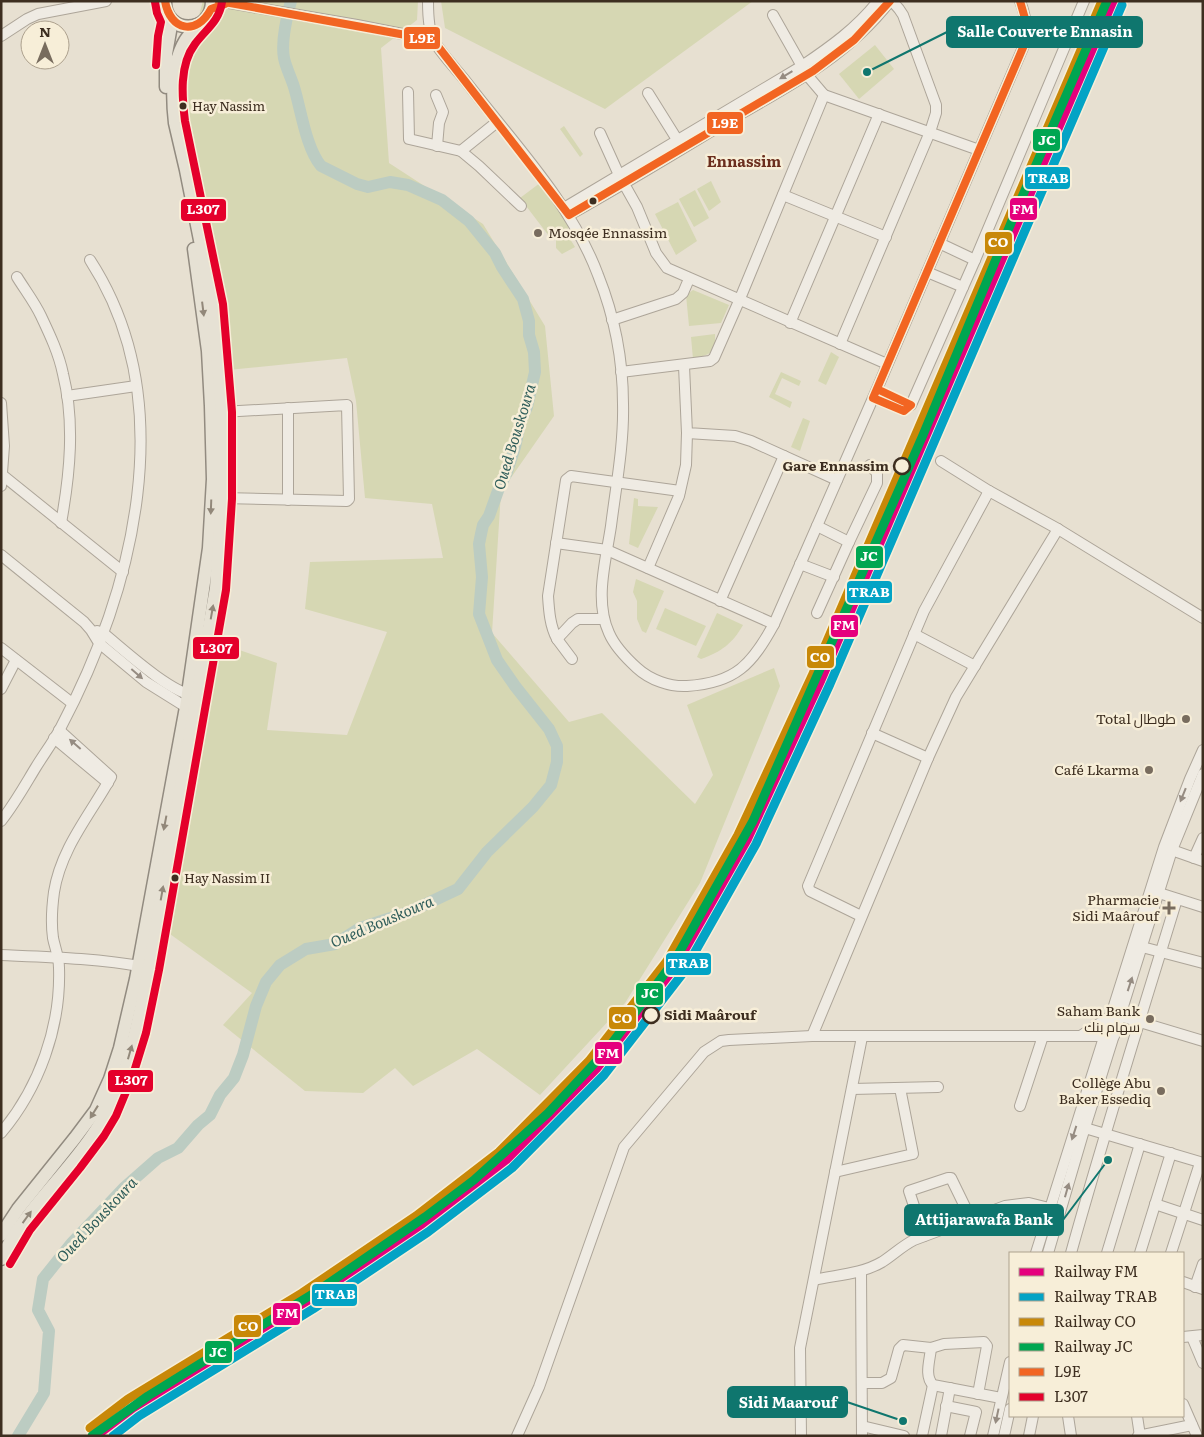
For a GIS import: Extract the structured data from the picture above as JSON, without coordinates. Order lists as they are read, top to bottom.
{
  "districts": ["Ennassim"],
  "water": ["Oued Bouskoura"],
  "places": {
    "other": [
      "Salle Couverte Ennasin",
      "Hay Nassim",
      "Mosqée Ennassim",
      "Gare Ennassim",
      "Total طوطال",
      "Café Lkarma",
      "Hay Nassim II",
      "Sidi Maârouf",
      "Saham Bank سهام بنك",
      "Collège Abu Baker Essediq",
      "Attijarawafa Bank",
      "Sidi Maarouf"
    ],
    "health": ["Pharmacie Sidi Maârouf"]
  },
  "lines": [
    "rail line FM",
    "rail line CO",
    "rail line JC",
    "transit line L9E",
    "transit line L307",
    "rail line TRAB"
  ],
  "legend": [
    "Railway FM",
    "Railway TRAB",
    "Railway CO",
    "Railway JC",
    "L9E",
    "L307"
  ],
  "north": "top"
}
